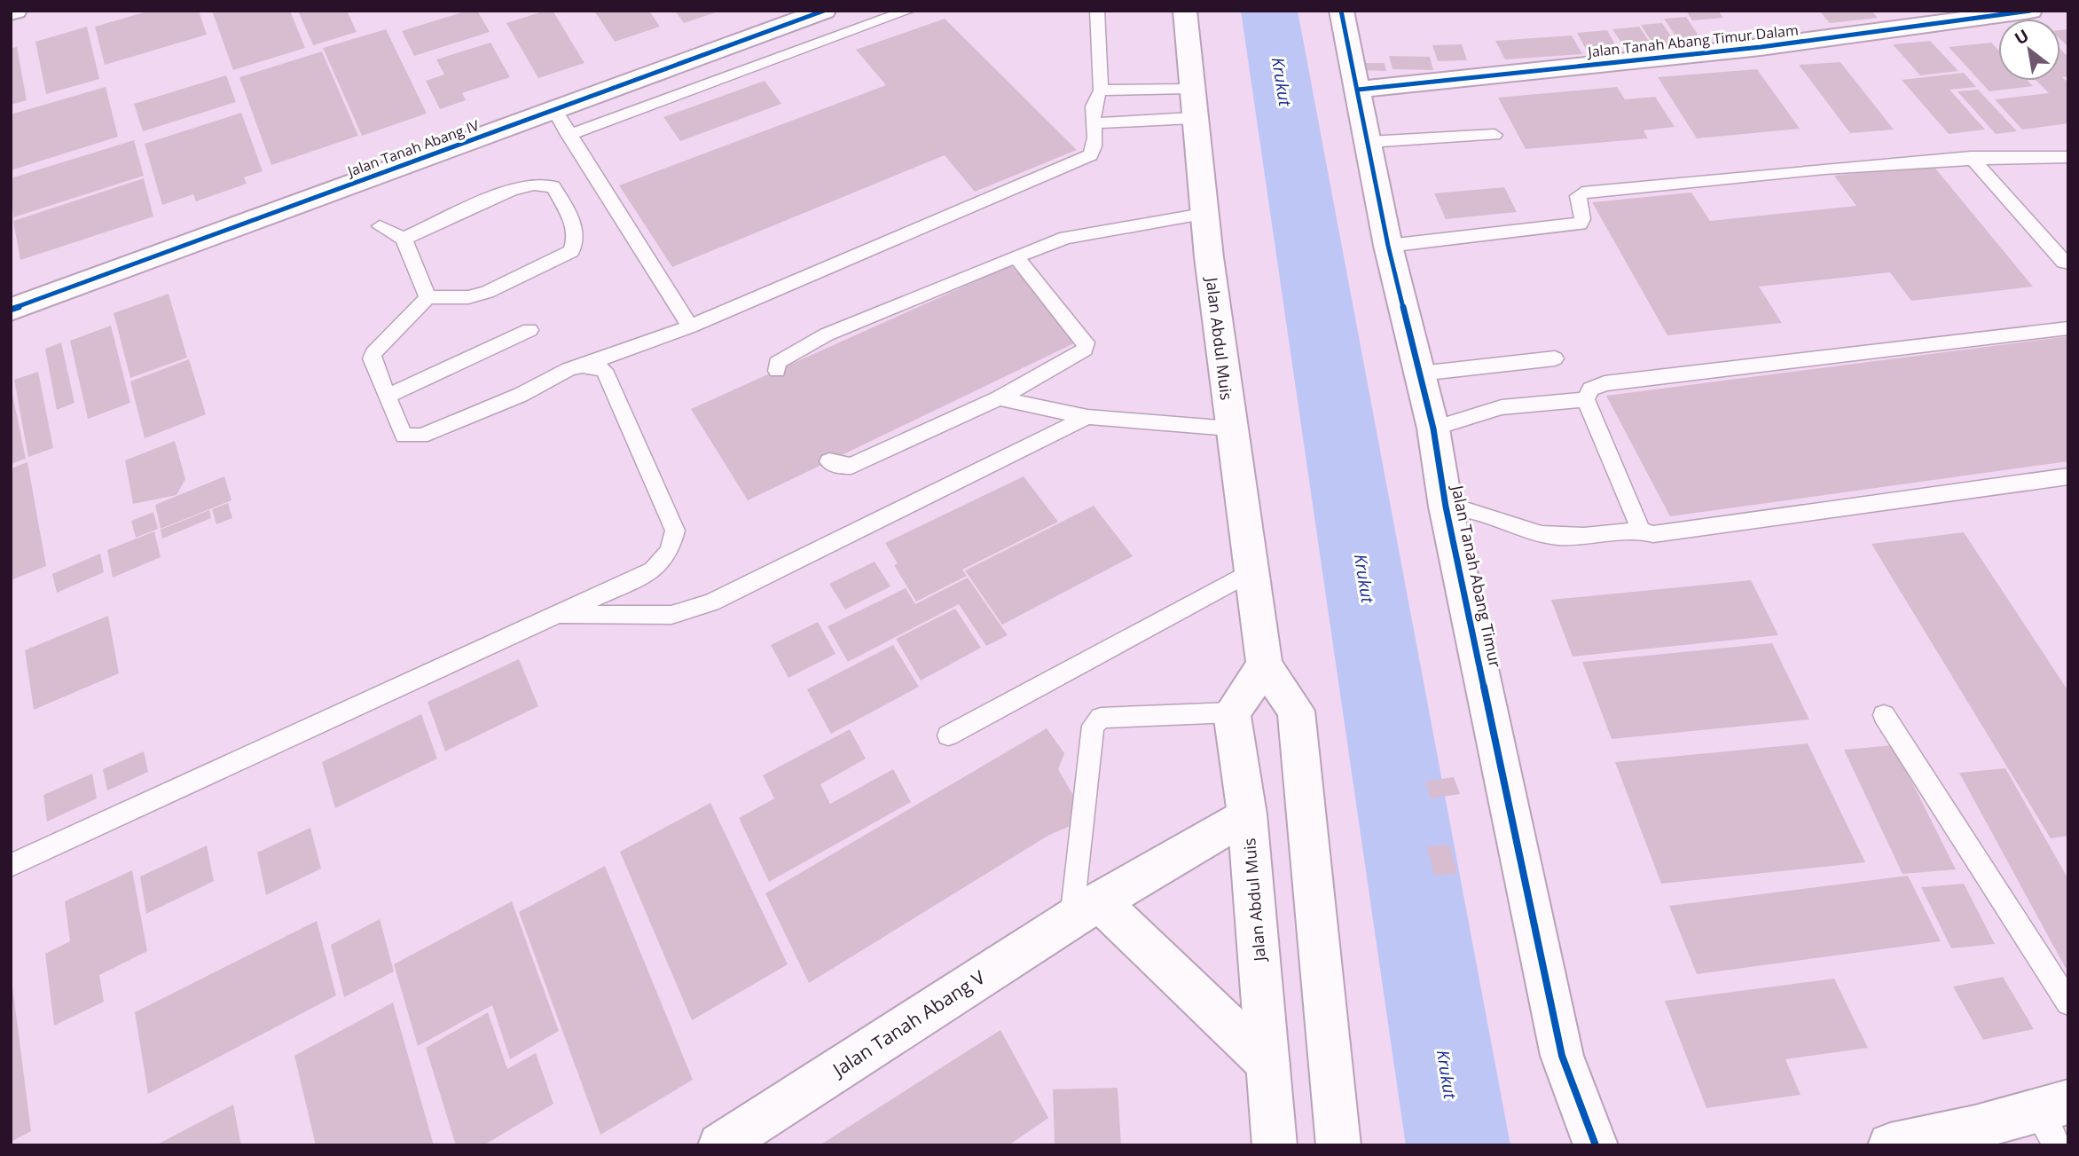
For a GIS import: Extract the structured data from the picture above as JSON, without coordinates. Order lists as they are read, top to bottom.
{
  "streets": {
    "street": [
      "Jalan Tanah Abang Timur Dalam",
      "Jalan Tanah Abang IV",
      "Jalan Abdul Muis",
      "Jalan Tanah Abang Timur",
      "Jalan Tanah Abang V"
    ]
  },
  "crossings": [
    ["Jalan Tanah Abang Timur Dalam", "Jalan Tanah Abang Timur"],
    ["Jalan Abdul Muis", "Jalan Tanah Abang V"]
  ],
  "water": ["Krukut"],
  "north": "top left"
}
